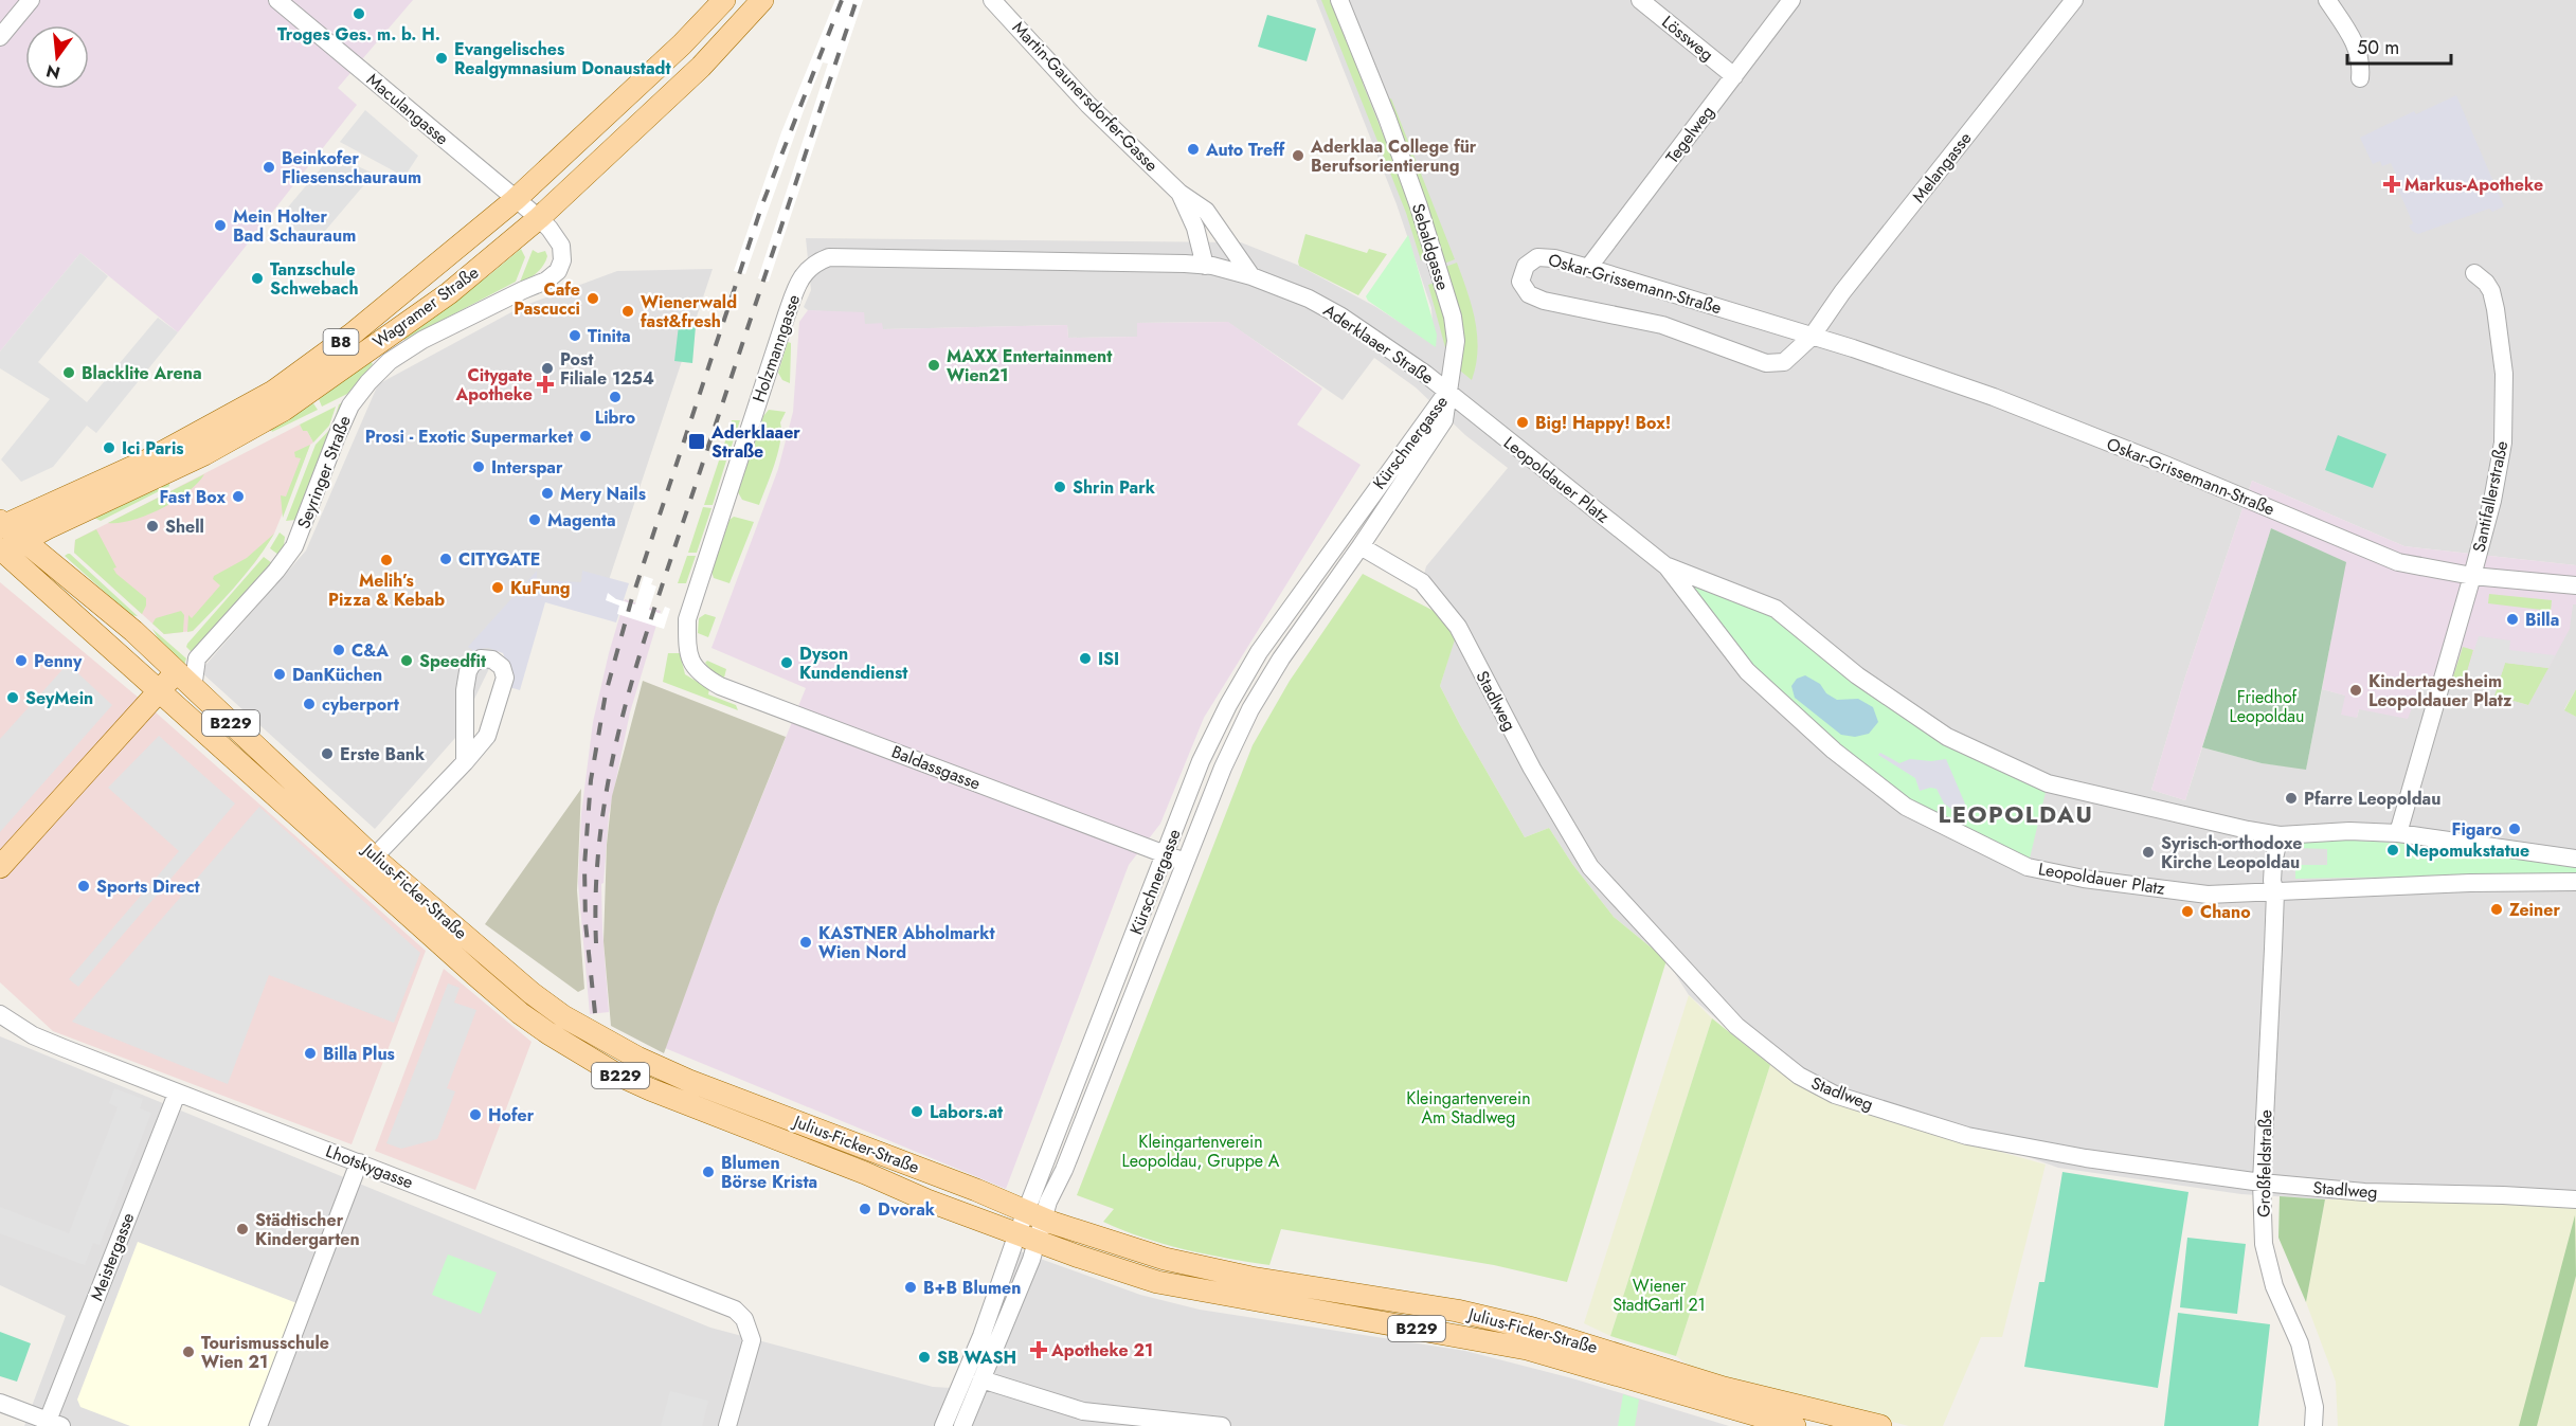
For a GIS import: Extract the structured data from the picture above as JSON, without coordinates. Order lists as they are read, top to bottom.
{
  "streets": {
    "main road": [
      "Wagramer Straße",
      "B8",
      "B229",
      "Julius-Ficker-Straße"
    ],
    "street": [
      "Lössweg",
      "Martin-Gaunersdorfer-Gasse",
      "Maculangasse",
      "Tegelweg",
      "Melangasse",
      "Sebaldgasse",
      "Oskar-Grissemann-Straße",
      "Aderklaaer Straße",
      "Holzmanngasse",
      "Kürschnergasse",
      "Seyringer Straße",
      "Leopoldauer Platz",
      "Santifallerstraße",
      "Stadlweg",
      "Baldassgasse",
      "Großfeldstraße",
      "Lhotskygasse",
      "Meistergasse"
    ]
  },
  "crossings": [
    ["Lössweg", "Tegelweg"],
    ["Martin-Gaunersdorfer-Gasse", "Aderklaaer Straße"],
    ["Maculangasse", "Wagramer Straße"],
    ["Maculangasse", "Seyringer Straße"],
    ["Tegelweg", "Oskar-Grissemann-Straße"],
    ["Melangasse", "Oskar-Grissemann-Straße"],
    ["Sebaldgasse", "Aderklaaer Straße"],
    ["Sebaldgasse", "Kürschnergasse"],
    ["Sebaldgasse", "Leopoldauer Platz"],
    ["Oskar-Grissemann-Straße", "Santifallerstraße"],
    ["Wagramer Straße", "Seyringer Straße"],
    ["Wagramer Straße", "Julius-Ficker-Straße"],
    ["Aderklaaer Straße", "Holzmanngasse"],
    ["Aderklaaer Straße", "Kürschnergasse"],
    ["Aderklaaer Straße", "Leopoldauer Platz"],
    ["Holzmanngasse", "Baldassgasse"],
    ["Kürschnergasse", "Leopoldauer Platz"],
    ["Kürschnergasse", "Stadlweg"],
    ["Kürschnergasse", "Baldassgasse"],
    ["Kürschnergasse", "Julius-Ficker-Straße"],
    ["Seyringer Straße", "Julius-Ficker-Straße"],
    ["Leopoldauer Platz", "Santifallerstraße"],
    ["Leopoldauer Platz", "Großfeldstraße"],
    ["Stadlweg", "Großfeldstraße"],
    ["Lhotskygasse", "Meistergasse"]
  ],
  "districts": ["LEOPOLDAU"],
  "parks": [
    "Friedhof Leopoldau",
    "Kleingartenverein Am Stadlweg",
    "Kleingartenverein Leopoldau, Gruppe A",
    "Wiener StadtGartl 21"
  ],
  "places": {
    "other": [
      "Troges Ges. m. b. H.",
      "Evangelisches Realgymnasium Donaustadt",
      "Auto Treff",
      "Aderklaa College für Berufsorientierung",
      "Beinkofer Fliesenschauraum",
      "Mein Holter Bad Schauraum",
      "Tanzschule Schwebach",
      "Cafe Pascucci",
      "Wienerwald fast&fresh",
      "Tinita",
      "MAXX Entertainment Wien21",
      "Post Filiale 1254",
      "Blacklite Arena",
      "Libro",
      "Big! Happy! Box!",
      "Prosi - Exotic Supermarket",
      "Ici Paris",
      "Interspar",
      "Shrin Park",
      "Mery Nails",
      "Fast Box",
      "Magenta",
      "Shell",
      "CITYGATE",
      "Melih’s Pizza & Kebab",
      "KuFung",
      "Billa",
      "C&A",
      "ISI",
      "Penny",
      "Speedfit",
      "Dyson Kundendienst",
      "DanKüchen",
      "Kindertagesheim Leopoldauer Platz",
      "SeyMein",
      "cyberport",
      "Erste Bank",
      "Pfarre Leopoldau",
      "Figaro",
      "Nepomukstatue",
      "Syrisch-orthodoxe Kirche Leopoldau",
      "Sports Direct",
      "Zeiner",
      "Chano",
      "KASTNER Abholmarkt Wien Nord",
      "Billa Plus",
      "Labors.at",
      "Hofer",
      "Blumen Börse Krista",
      "Dvorak",
      "Städtischer Kindergarten",
      "B+B Blumen",
      "Tourismusschule Wien 21",
      "SB WASH"
    ],
    "health": ["Markus-Apotheke", "Citygate Apotheke", "Apotheke 21"],
    "transit": ["Aderklaaer Straße"]
  },
  "scale_bar": "50 m",
  "north": "bottom"
}
